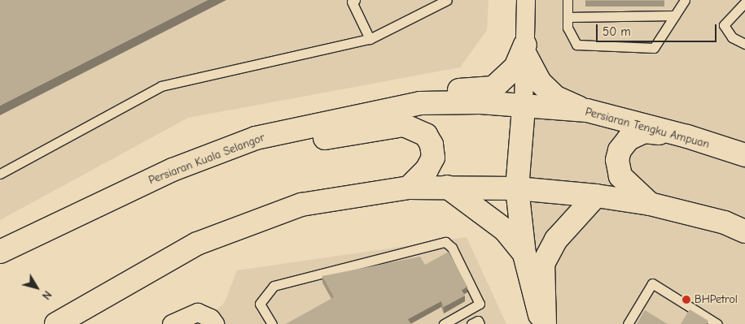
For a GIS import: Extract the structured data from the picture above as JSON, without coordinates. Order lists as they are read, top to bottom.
{
  "streets": {
    "main road": ["Persiaran Tengku Ampuan", "Persiaran Kuala Selangor"]
  },
  "crossings": [
    ["Persiaran Tengku Ampuan", "Persiaran Kuala Selangor"]
  ],
  "places": ["BHPetrol"],
  "scale_bar": "50 m",
  "north": "bottom right"
}
